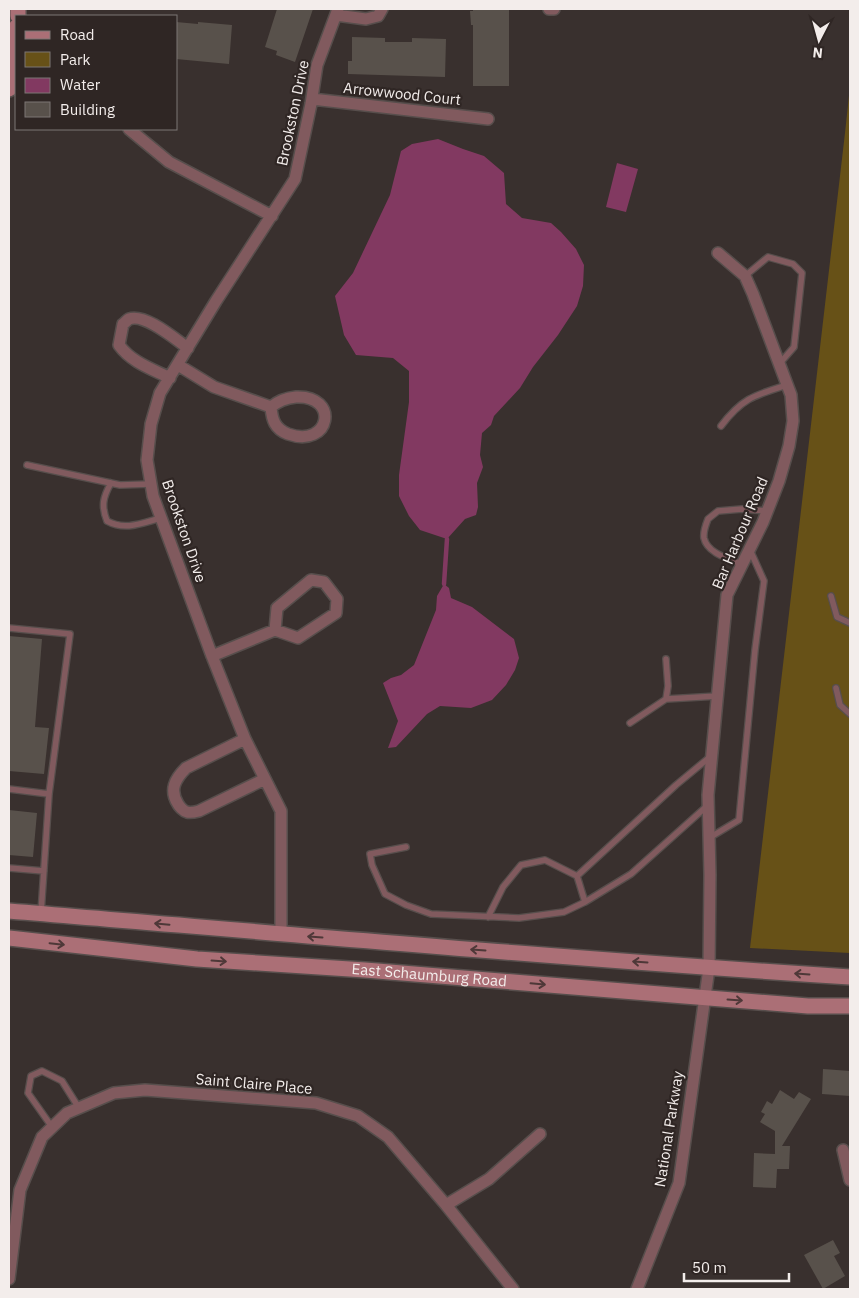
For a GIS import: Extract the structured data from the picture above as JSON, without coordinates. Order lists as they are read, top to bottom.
{
  "streets": {
    "main road": ["East Schaumburg Road"],
    "street": [
      "Arrowwood Court",
      "Brookston Drive",
      "Bar Harbour Road",
      "Saint Claire Place",
      "National Parkway"
    ]
  },
  "crossings": [
    ["Arrowwood Court", "Brookston Drive"],
    ["Brookston Drive", "East Schaumburg Road"],
    ["Bar Harbour Road", "East Schaumburg Road"],
    ["Bar Harbour Road", "National Parkway"],
    ["East Schaumburg Road", "National Parkway"]
  ],
  "legend": [
    "Road",
    "Park",
    "Water",
    "Building"
  ],
  "scale_bar": "50 m",
  "north": "bottom"
}
